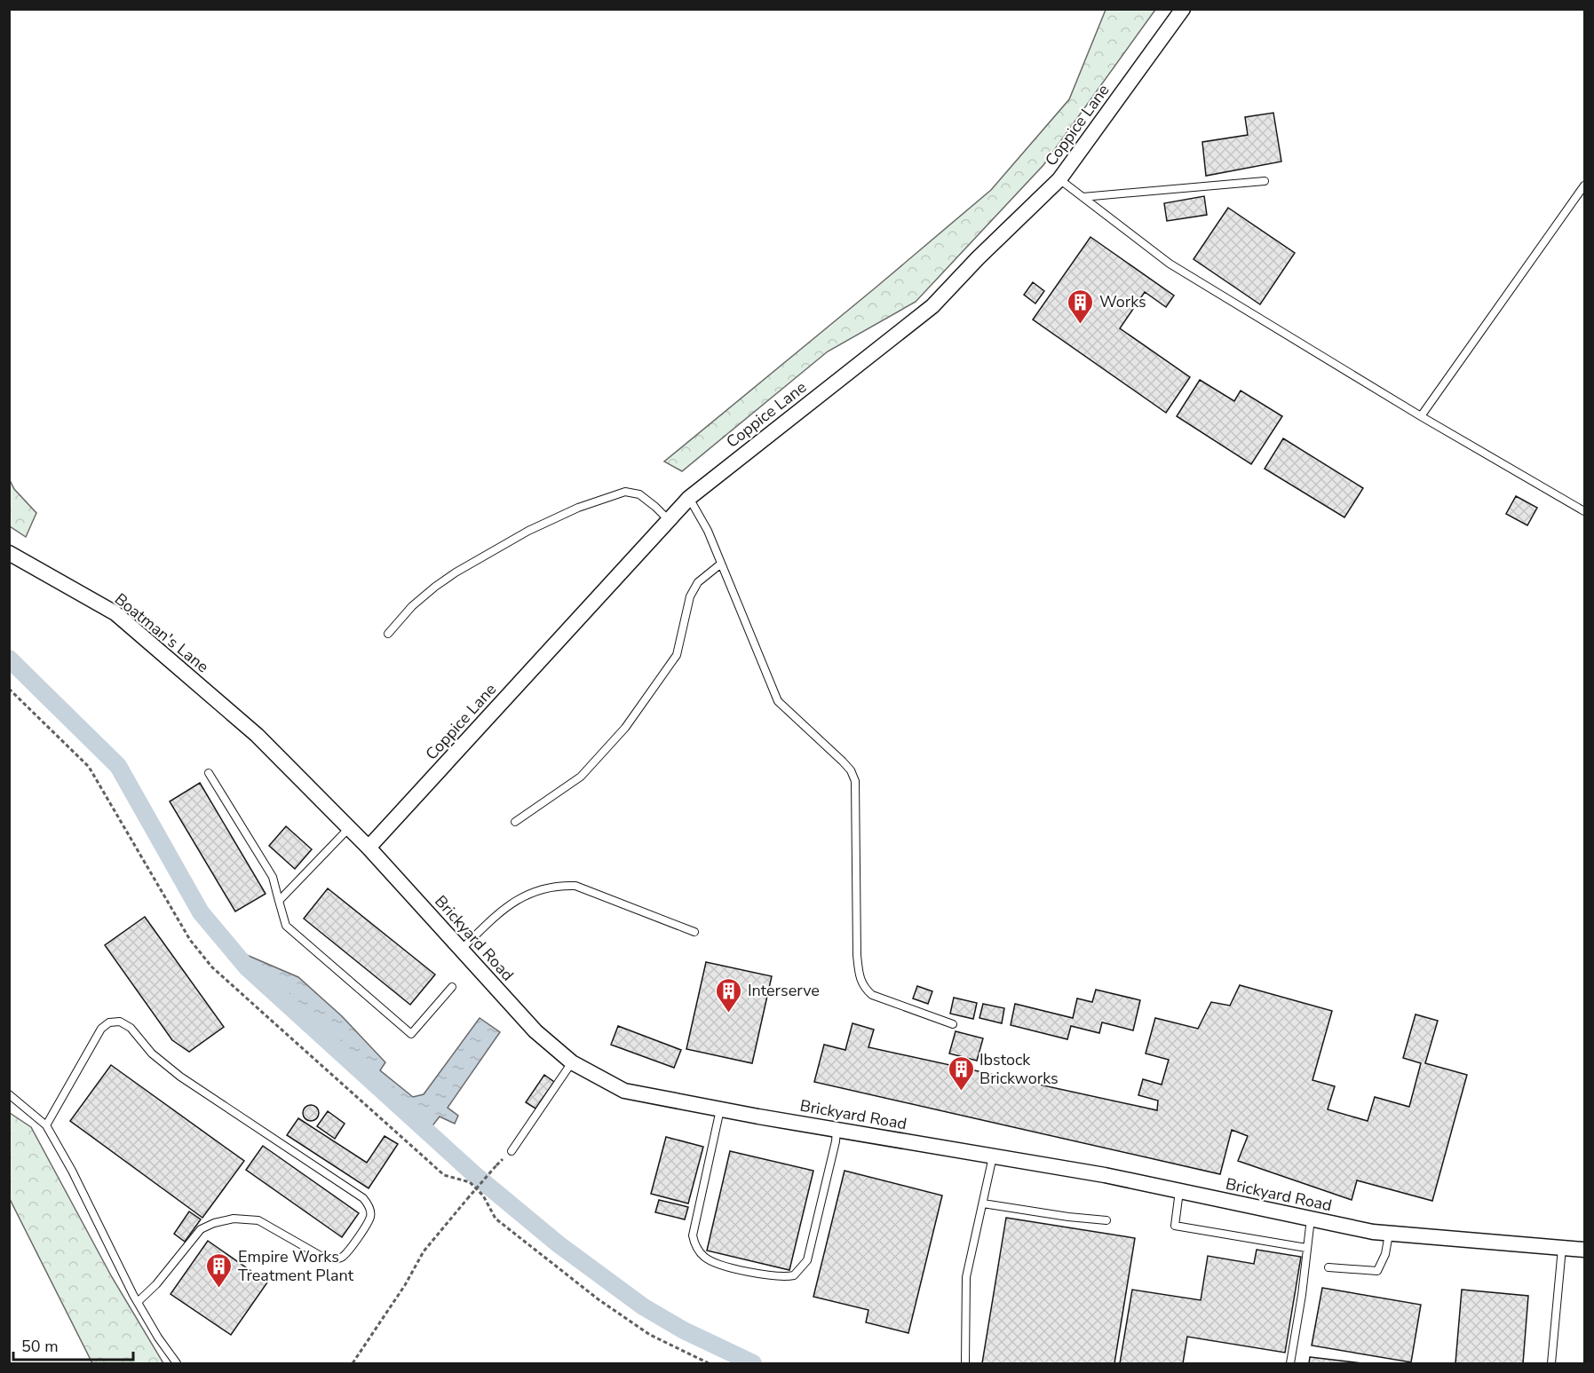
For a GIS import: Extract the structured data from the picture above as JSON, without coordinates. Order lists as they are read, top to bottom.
{
  "streets": {
    "street": ["Coppice Lane", "Boatman's Lane", "Brickyard Road"]
  },
  "crossings": [
    ["Coppice Lane", "Brickyard Road"],
    ["Boatman's Lane", "Brickyard Road"]
  ],
  "places": {
    "building": [
      "Works",
      "Interserve",
      "Ibstock Brickworks",
      "Empire Works Treatment Plant"
    ]
  },
  "scale_bar": "50 m"
}
